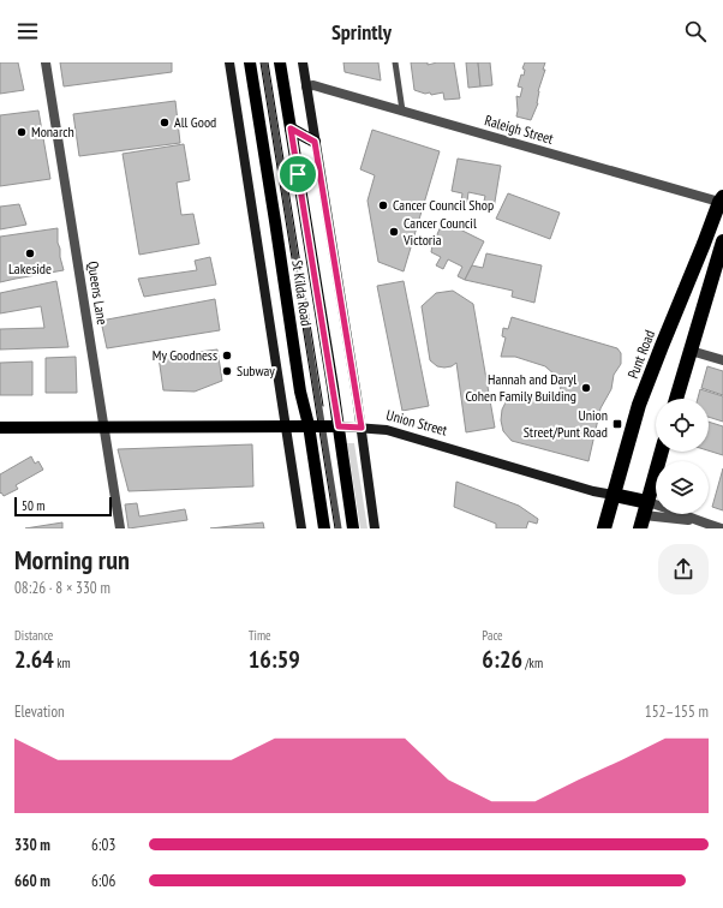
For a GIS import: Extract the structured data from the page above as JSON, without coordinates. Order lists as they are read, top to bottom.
{
  "streets": {
    "highway": ["Punt Road", "Union Street"],
    "main road": ["St Kilda Road"],
    "street": ["Raleigh Street", "Queens Lane"]
  },
  "crossings": [
    ["Raleigh Street", "Punt Road"],
    ["Queens Lane", "Union Street"],
    ["St Kilda Road", "Union Street"],
    ["Punt Road", "Union Street"]
  ],
  "places": {
    "other": [
      "All Good",
      "Monarch",
      "Cancer Council Shop",
      "Cancer Council Victoria",
      "Lakeside",
      "My Goodness",
      "Subway",
      "Hannah and Daryl Cohen Family Building"
    ],
    "transit": ["Union Street/Punt Road"]
  },
  "scale_bar": "50 m",
  "page": {
    "header": "Sprintly",
    "scale": "50 m",
    "heading": ["Morning run", "08:26 · 8 × 330 m"],
    "stats": [
      ["Distance", "2.64 km"],
      ["Time", "16:59"],
      ["Pace", "6:26 /km"]
    ],
    "chart": ["Elevation", "152–155 m"],
    "list": [
      {
        "name": "330 m",
        "note": "6:03"
      },
      {
        "name": "660 m",
        "note": "6:06"
      }
    ]
  }
}
